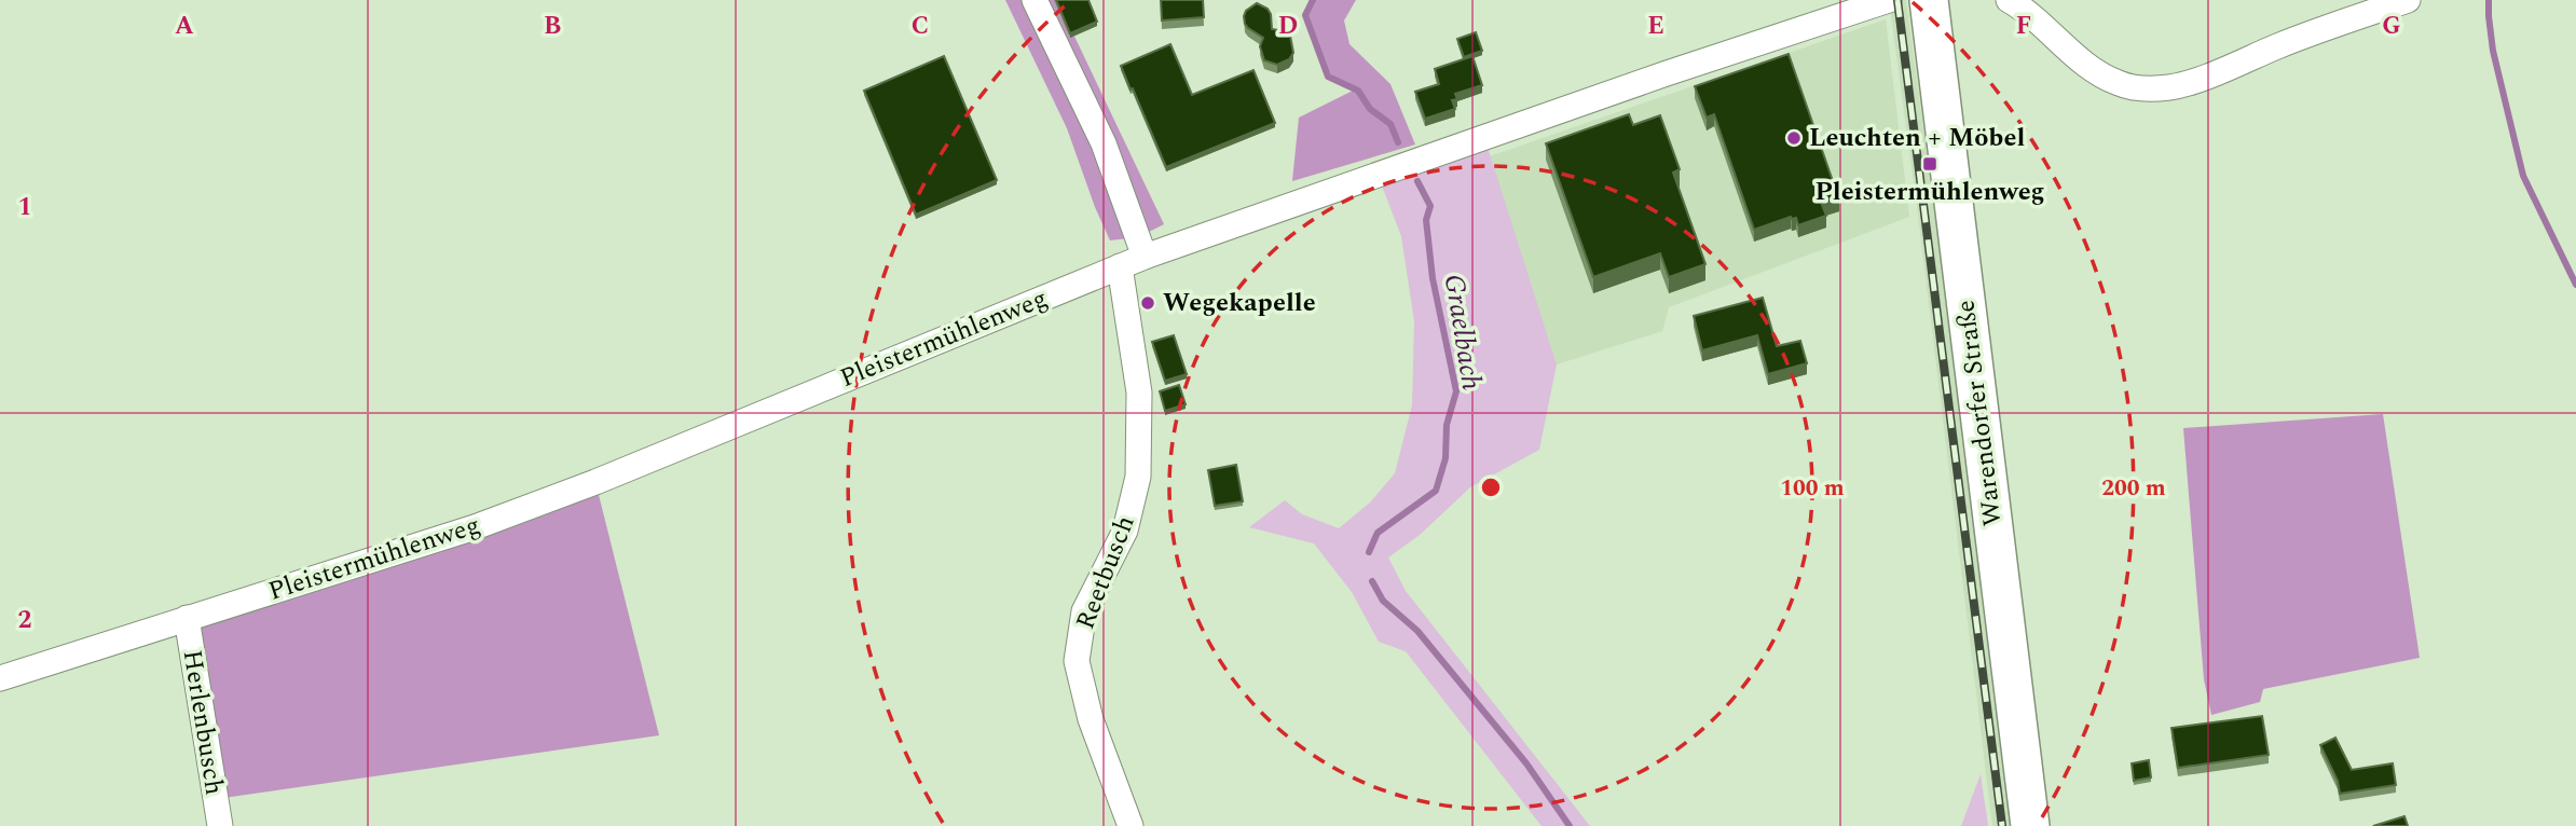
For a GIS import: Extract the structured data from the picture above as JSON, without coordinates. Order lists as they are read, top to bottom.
{
  "streets": {
    "main road": ["Warendorfer Straße"],
    "street": ["Pleistermühlenweg", "Reetbusch", "Herlenbusch"]
  },
  "crossings": [
    ["Pleistermühlenweg", "Reetbusch"],
    ["Pleistermühlenweg", "Herlenbusch"]
  ],
  "water": ["Graelbach"],
  "places": {
    "other": ["Leuchten + Möbel", "Wegekapelle"],
    "transit": ["Pleistermühlenweg"]
  },
  "grid": {
    "columns": [
      "A",
      "B",
      "C",
      "D",
      "E",
      "F",
      "G"
    ],
    "rows": ["1", "2"]
  },
  "rings": ["100 m", "200 m"]
}
